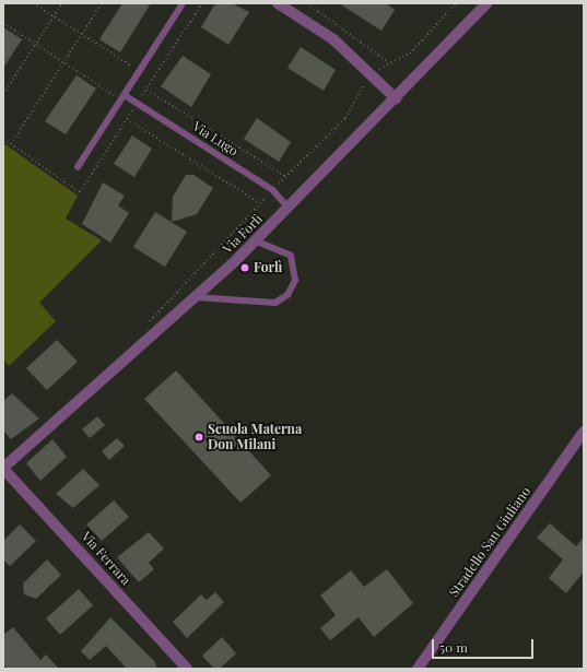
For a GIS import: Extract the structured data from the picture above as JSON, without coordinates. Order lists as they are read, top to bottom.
{
  "streets": {
    "street": ["Via Forlì", "Stradello San Giuliano", "Via Ferrara"],
    "lane": ["Via Lugo"]
  },
  "crossings": [
    ["Via Lugo", "Via Forlì"],
    ["Via Forlì", "Via Ferrara"]
  ],
  "places": ["Forlì", "Scuola Materna Don Milani"],
  "scale_bar": "50 m"
}
